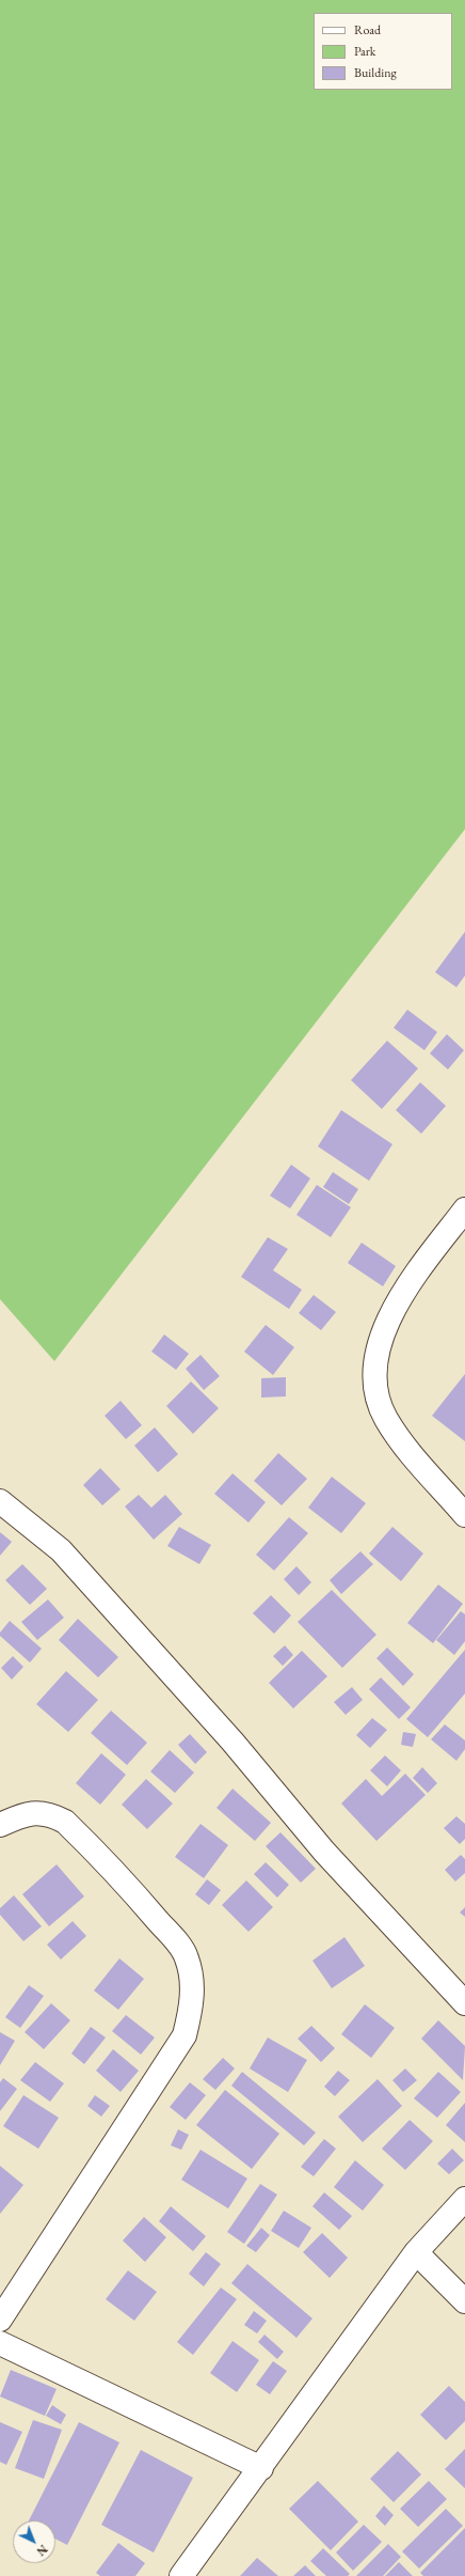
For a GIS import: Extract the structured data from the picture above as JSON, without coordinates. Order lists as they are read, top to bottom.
{
  "legend": ["Road", "Park", "Building"],
  "north": "bottom right"
}
